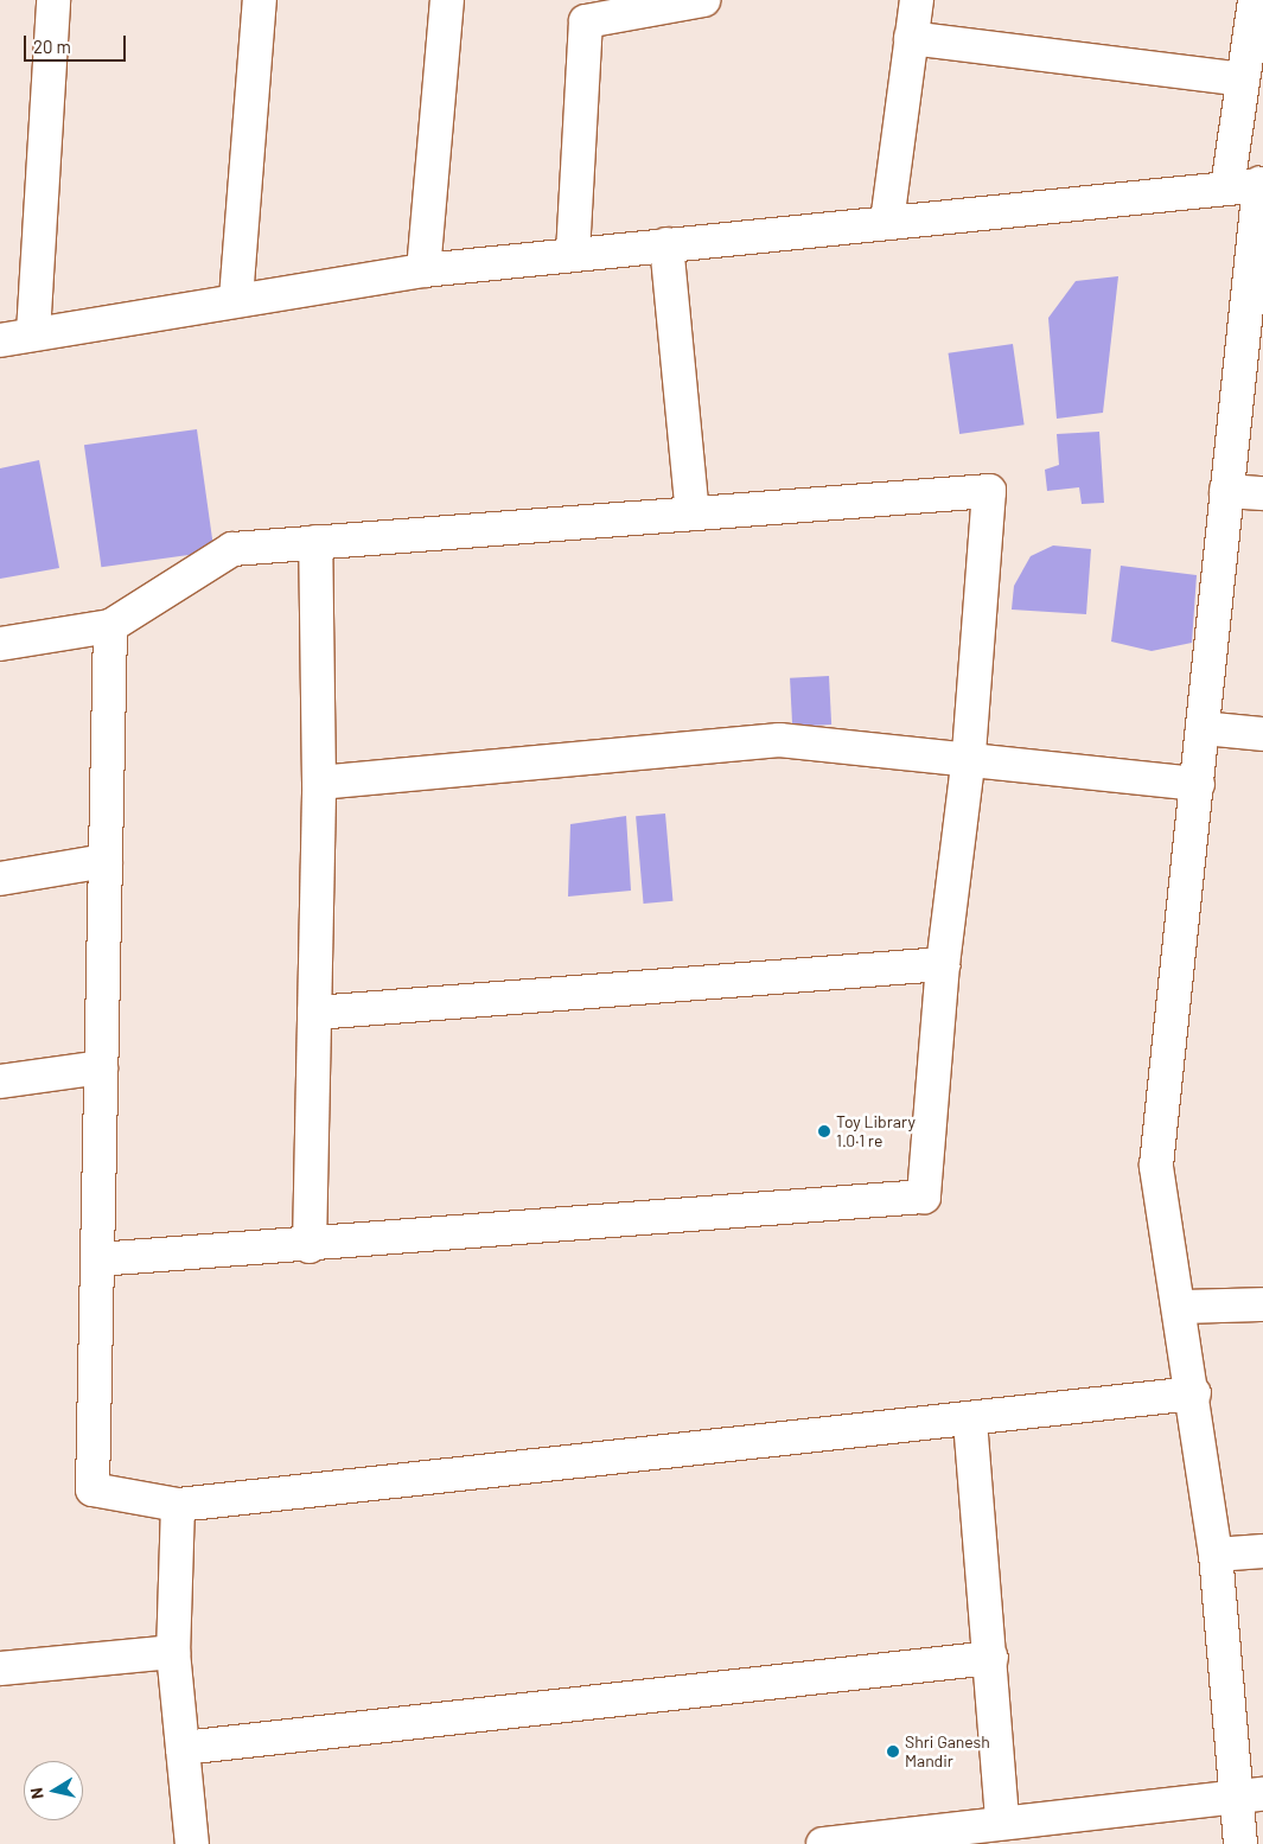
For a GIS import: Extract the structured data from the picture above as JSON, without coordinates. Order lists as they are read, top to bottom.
{
  "places": ["Toy Library 1.0·1 re", "Shri Ganesh Mandir"],
  "scale_bar": "20 m",
  "north": "left"
}
